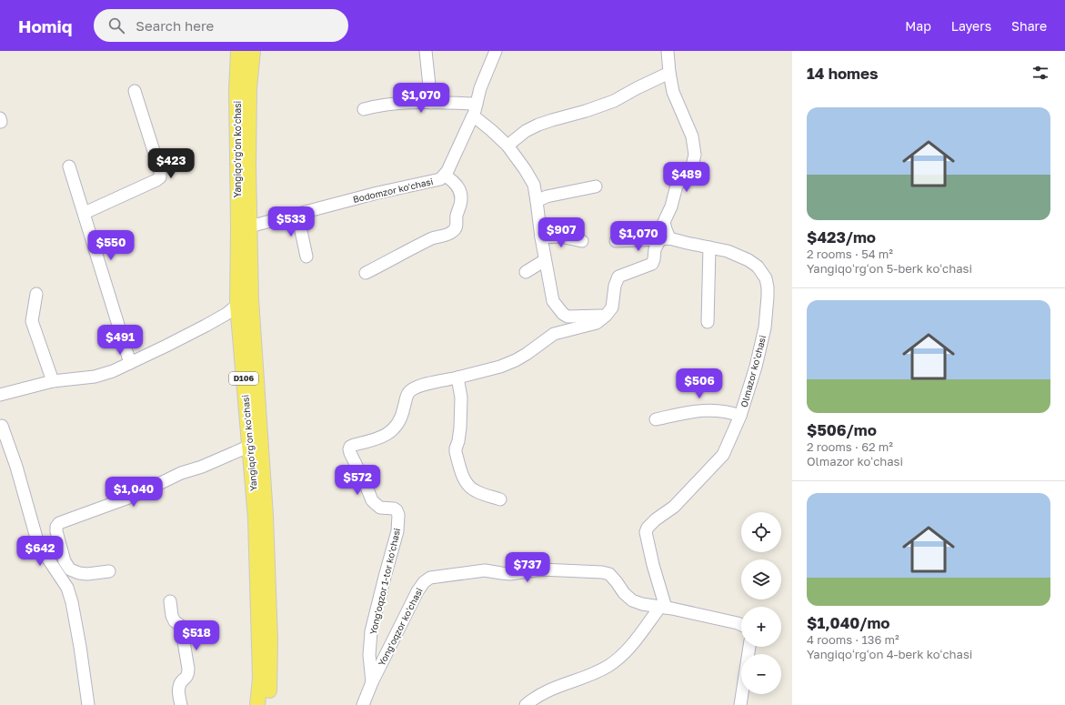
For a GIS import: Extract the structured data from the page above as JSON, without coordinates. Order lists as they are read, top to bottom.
{
  "streets": {
    "main road": ["Yangiqoʻrgʻon koʻchasi", "D106"],
    "street": [
      "Bodomzor koʻchasi",
      "Olmazor koʻchasi",
      "Yongʻoqzor 1-tor koʻchasi",
      "Yongʻoqzor koʻchasi"
    ]
  },
  "crossings": [
    ["Yangiqoʻrgʻon koʻchasi", "Bodomzor koʻchasi"],
    ["Olmazor koʻchasi", "Yongʻoqzor koʻchasi"],
    ["Yongʻoqzor 1-tor koʻchasi", "Yongʻoqzor koʻchasi"]
  ],
  "page": {
    "header": "Homiq",
    "search": "Search here",
    "nav": ["Map", "Layers", "Share"],
    "heading": "14 homes",
    "price": [
      "$1,070",
      "$423",
      "$489",
      "$533",
      "$907",
      "$1,070",
      "$550",
      "$491",
      "$506",
      "$572",
      "$1,040",
      "$642",
      "$737",
      "$518"
    ],
    "list": [
      {
        "name": "$423/mo",
        "note": "2 rooms · 54 m² · Yangiqoʻrgʻon 5-berk koʻchasi"
      },
      {
        "name": "$506/mo",
        "note": "2 rooms · 62 m² · Olmazor koʻchasi"
      },
      {
        "name": "$1,040/mo",
        "note": "4 rooms · 136 m² · Yangiqoʻrgʻon 4-berk koʻchasi"
      }
    ],
    "map_buttons": ["+", "−"]
  }
}
